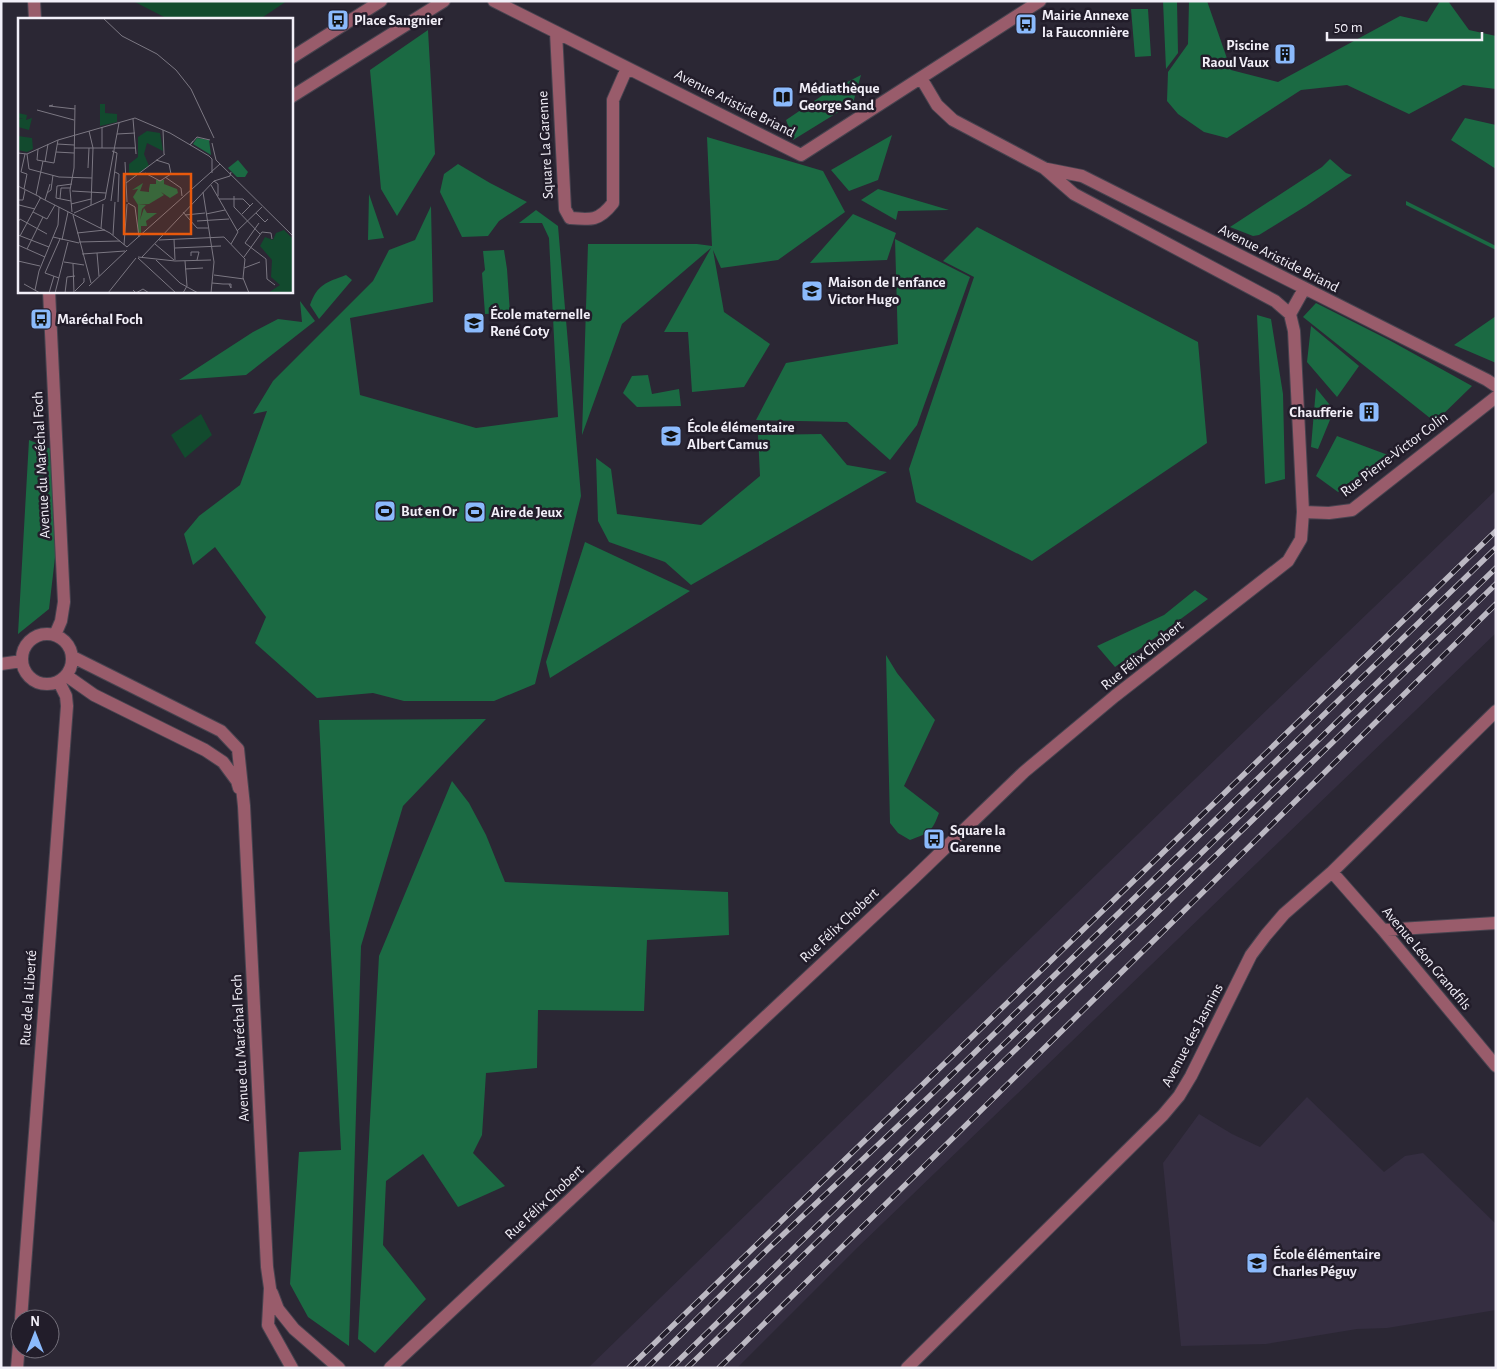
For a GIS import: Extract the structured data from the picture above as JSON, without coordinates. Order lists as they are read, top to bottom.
{
  "streets": {
    "street": [
      "Avenue Aristide Briand",
      "Square La Garenne",
      "Rue Pierre-Victor Colin",
      "Avenue du Maréchal Foch",
      "Rue Félix Chobert",
      "Avenue Léon Grandfils",
      "Rue de la Liberté",
      "Avenue des Jasmins"
    ]
  },
  "crossings": [
    ["Avenue Aristide Briand", "Square La Garenne"],
    ["Rue Pierre-Victor Colin", "Rue Félix Chobert"],
    ["Avenue du Maréchal Foch", "Rue de la Liberté"],
    ["Avenue Léon Grandfils", "Avenue des Jasmins"]
  ],
  "places": {
    "bus stop": [
      "Place Sangnier",
      "Mairie Annexe la Fauconnière",
      "Maréchal Foch",
      "Square la Garenne"
    ],
    "building": ["Piscine Raoul Vaux", "Chaufferie"],
    "library": ["Médiathèque George Sand"],
    "school or university": [
      "Maison de l'enfance Victor Hugo",
      "École maternelle René Coty",
      "École élémentaire Albert Camus",
      "École élémentaire Charles Péguy"
    ],
    "sports": ["But en Or", "Aire de Jeux"]
  },
  "scale_bar": "50 m",
  "north": "top"
}
